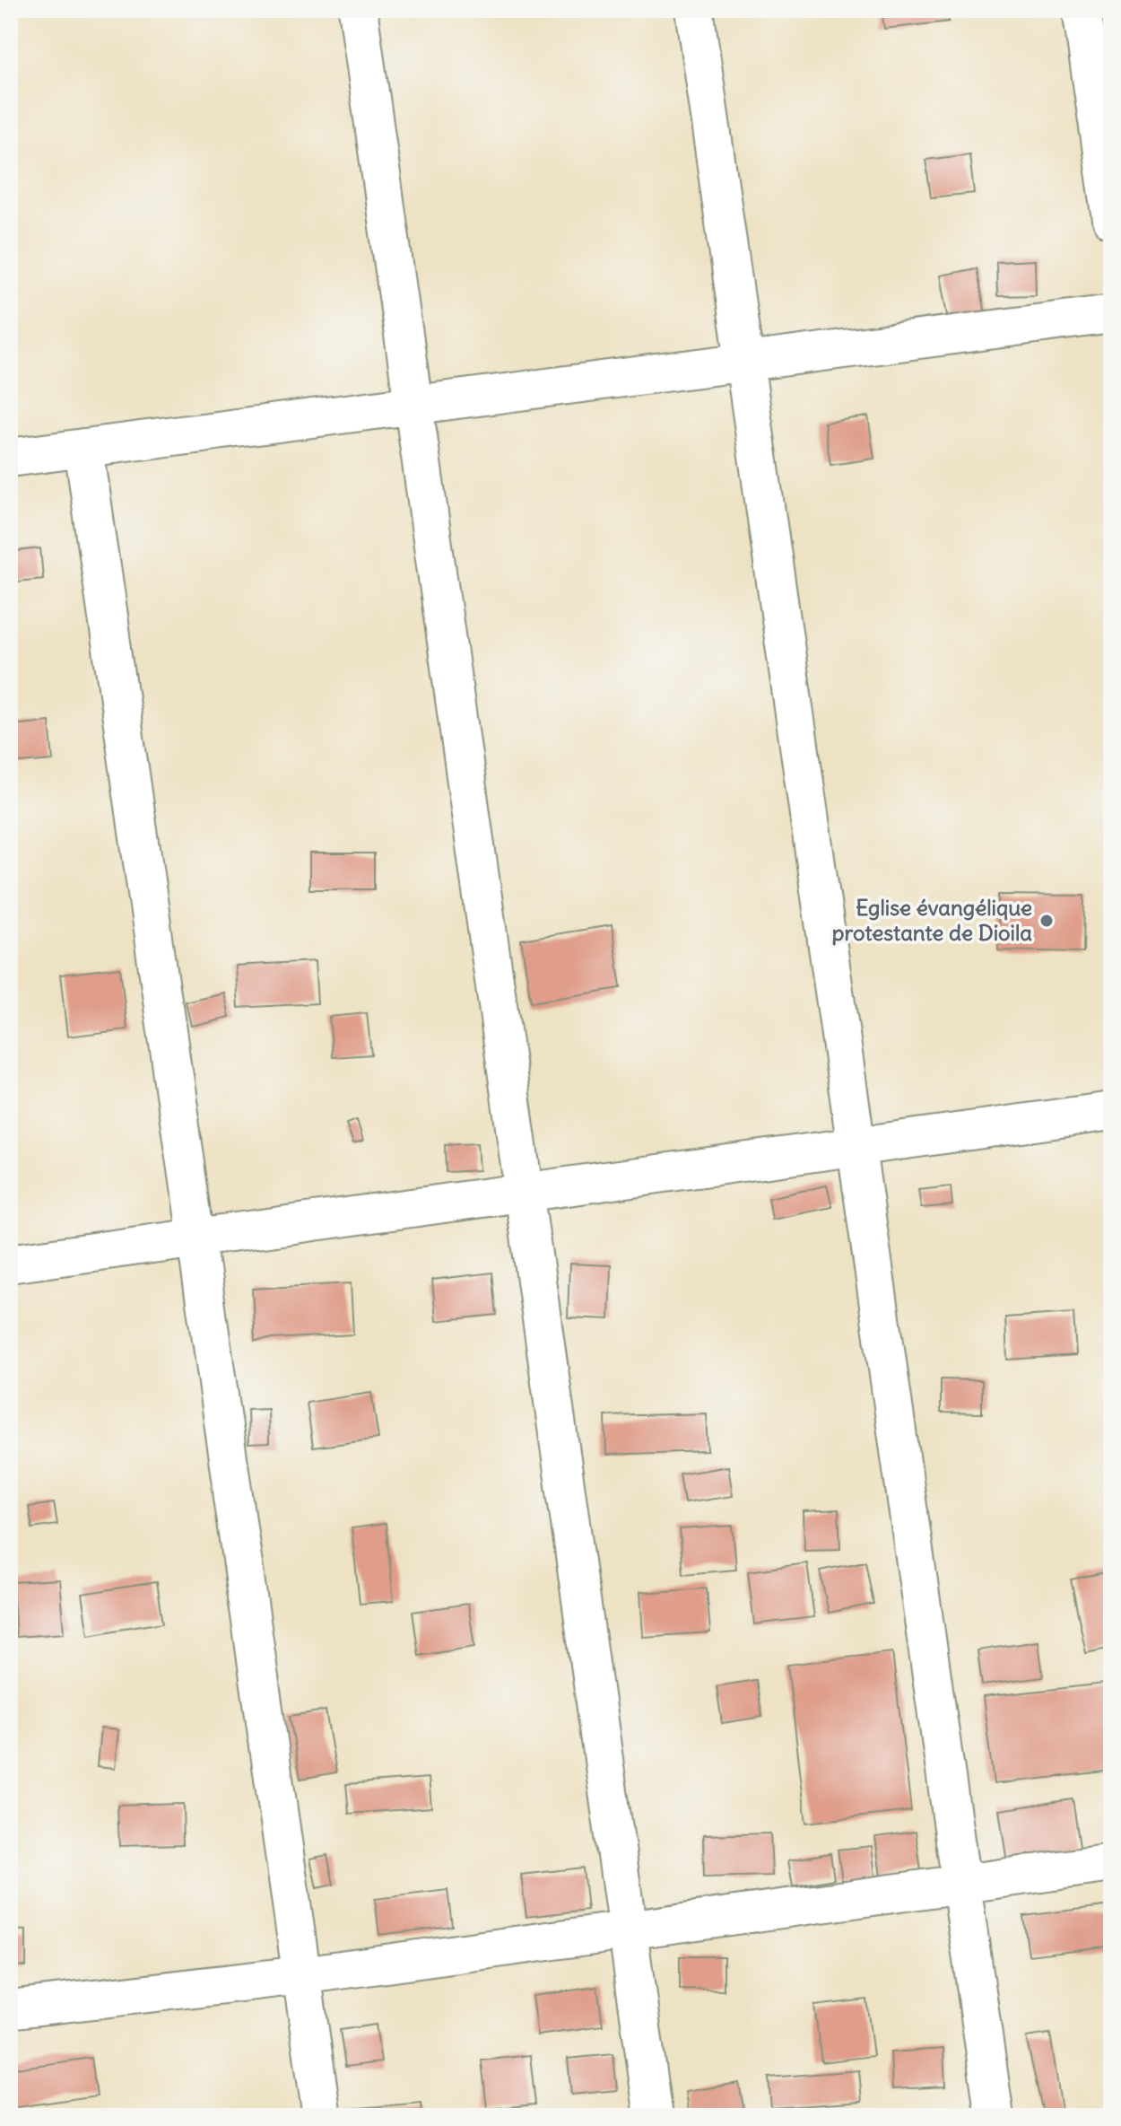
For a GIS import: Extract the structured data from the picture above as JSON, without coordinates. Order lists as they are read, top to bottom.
{
  "places": ["Eglise évangélique protestante de Dioila"]
}
